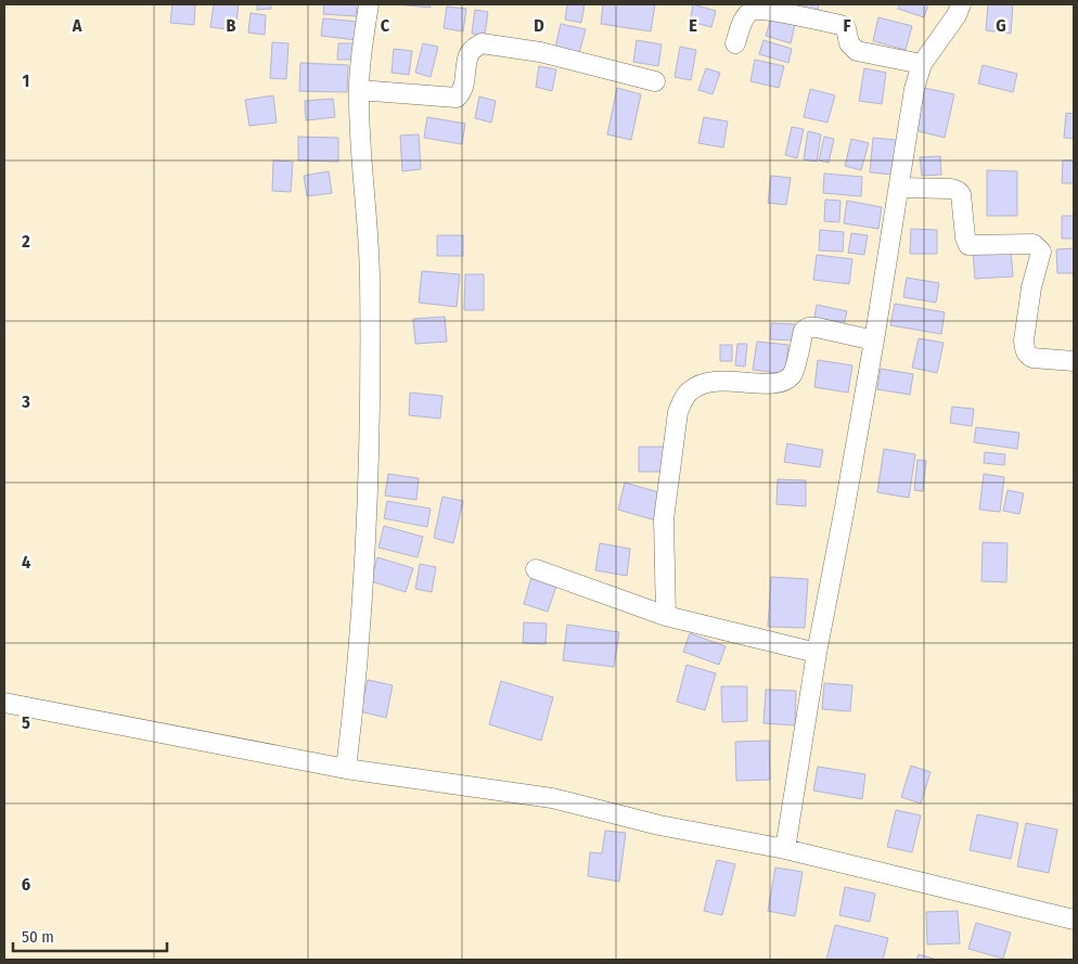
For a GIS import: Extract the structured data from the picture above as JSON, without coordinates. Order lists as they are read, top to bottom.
{
  "scale_bar": "50 m",
  "grid": {
    "columns": [
      "A",
      "B",
      "C",
      "D",
      "E",
      "F",
      "G"
    ],
    "rows": [
      "1",
      "2",
      "3",
      "4",
      "5",
      "6"
    ]
  }
}
